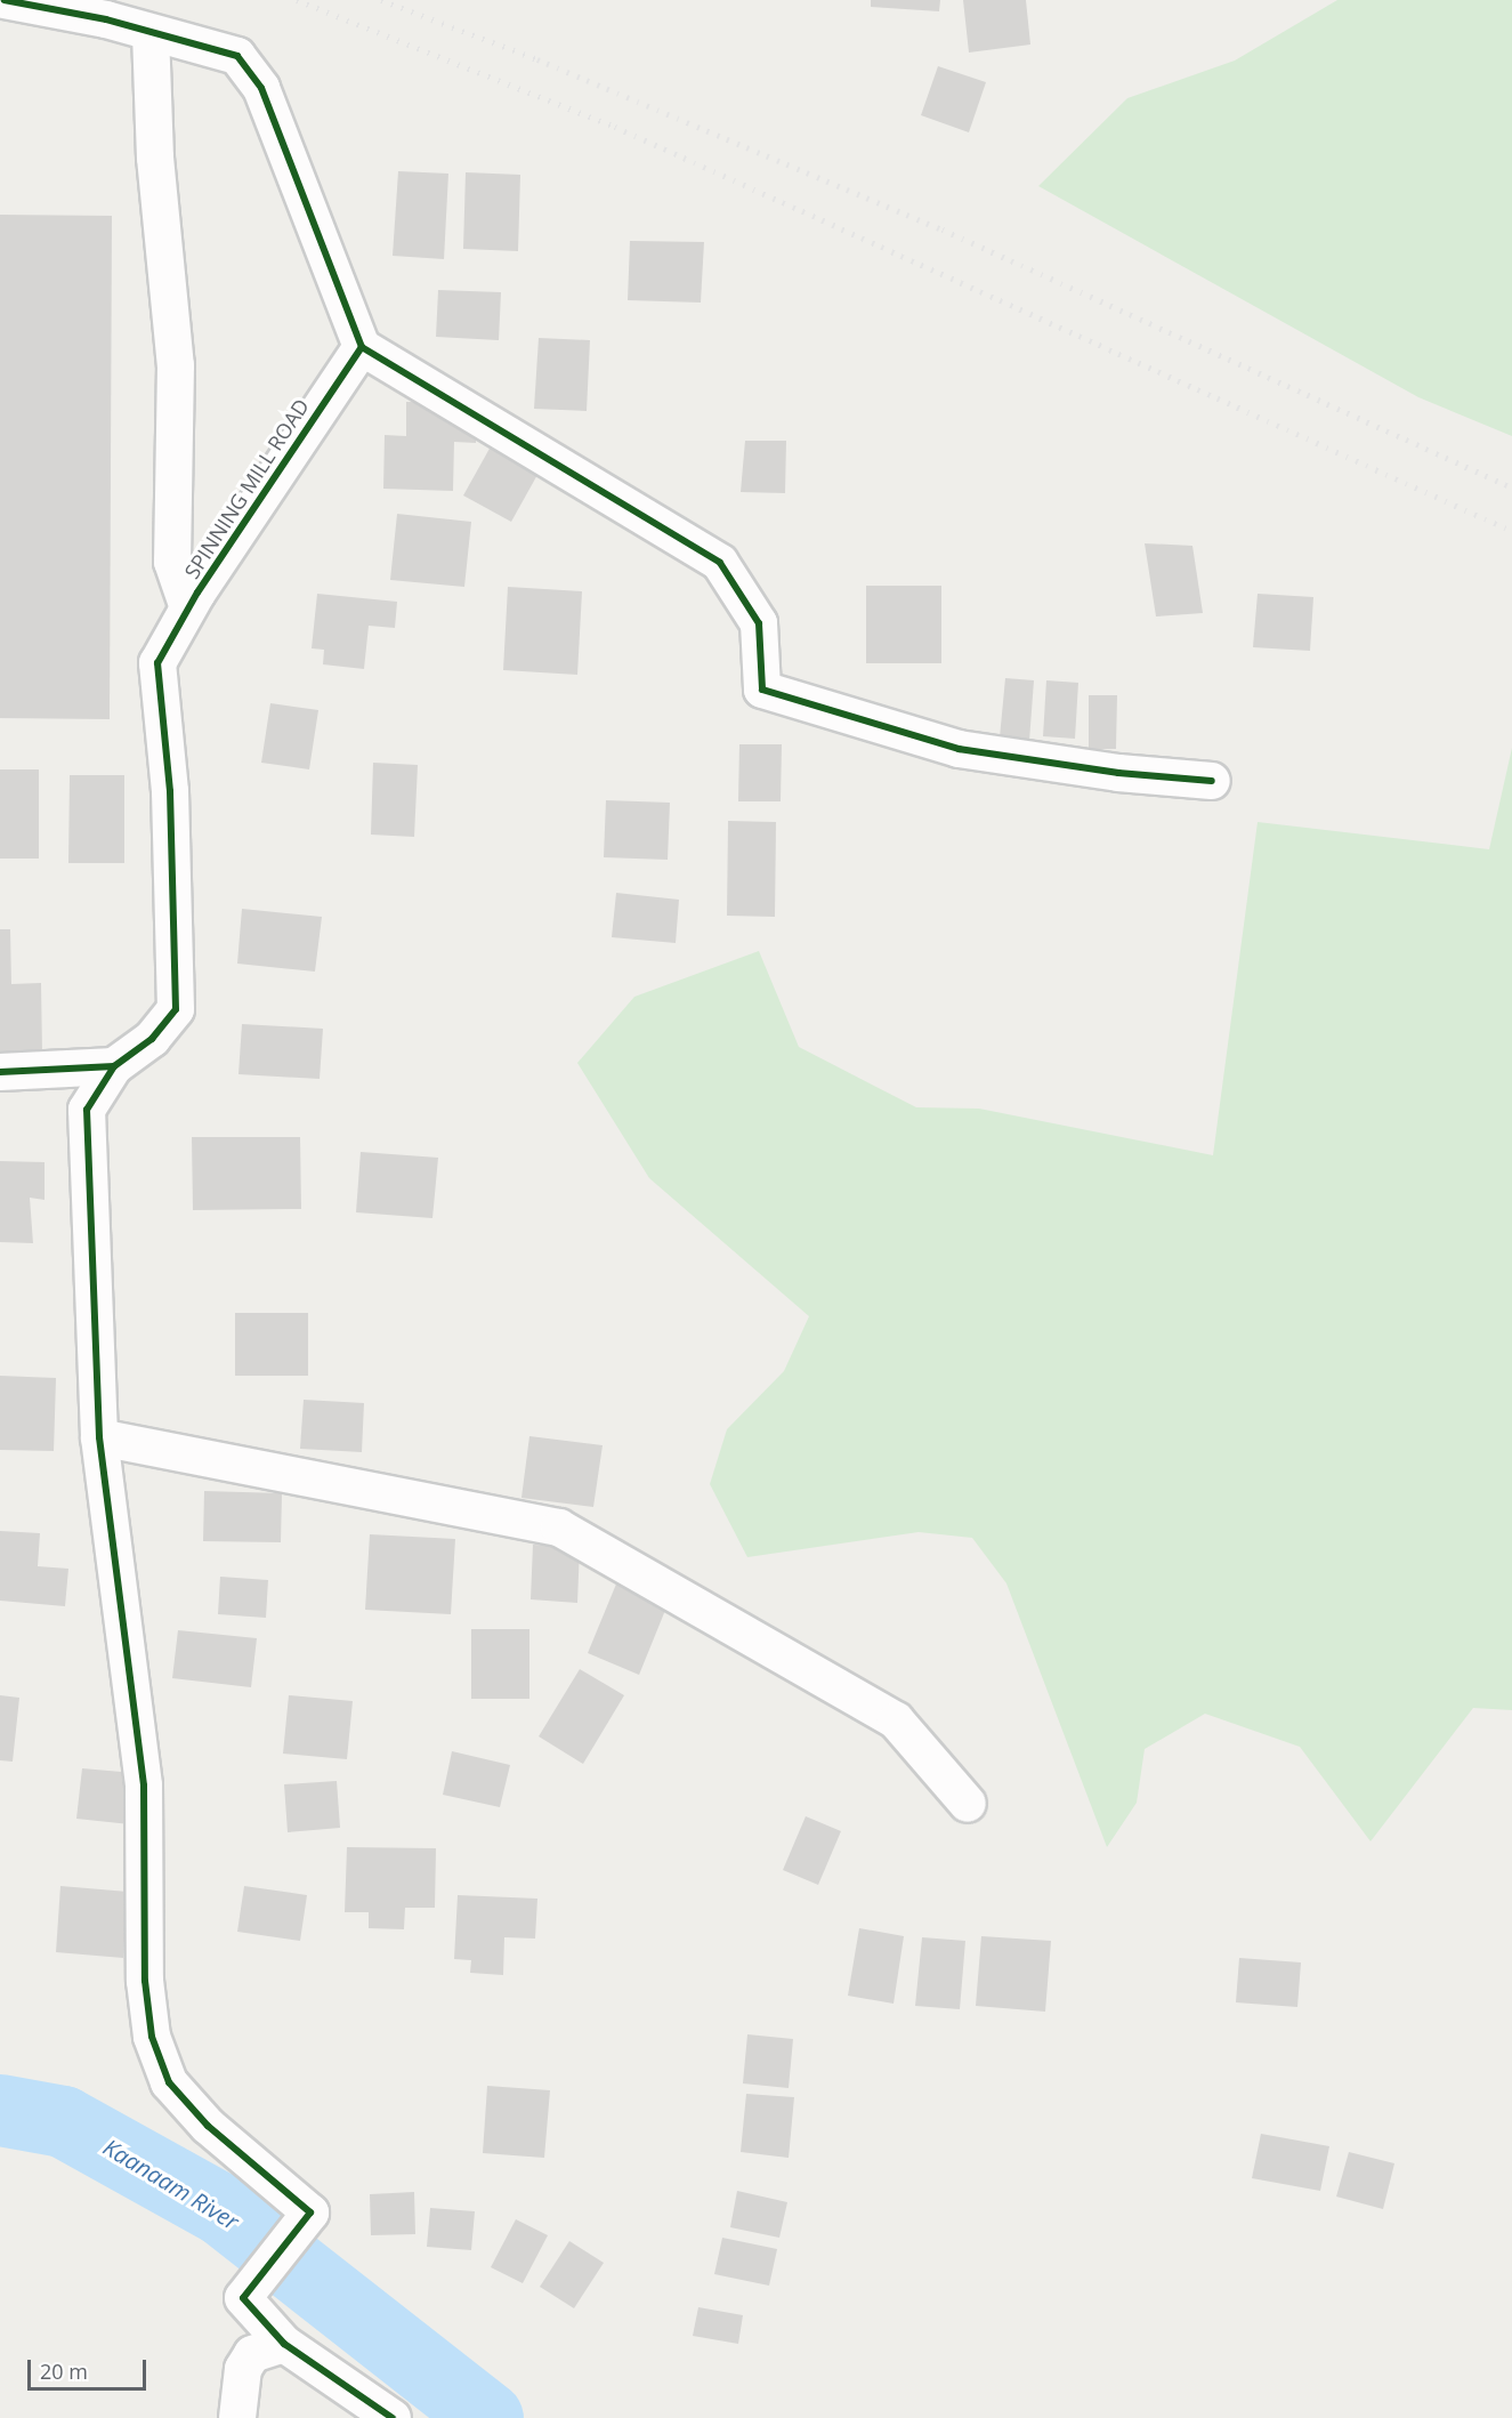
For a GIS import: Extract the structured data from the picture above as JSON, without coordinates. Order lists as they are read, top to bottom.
{
  "streets": {
    "street": ["SPINNING MILL ROAD"]
  },
  "water": ["Kaanaam River"],
  "scale_bar": "20 m"
}
